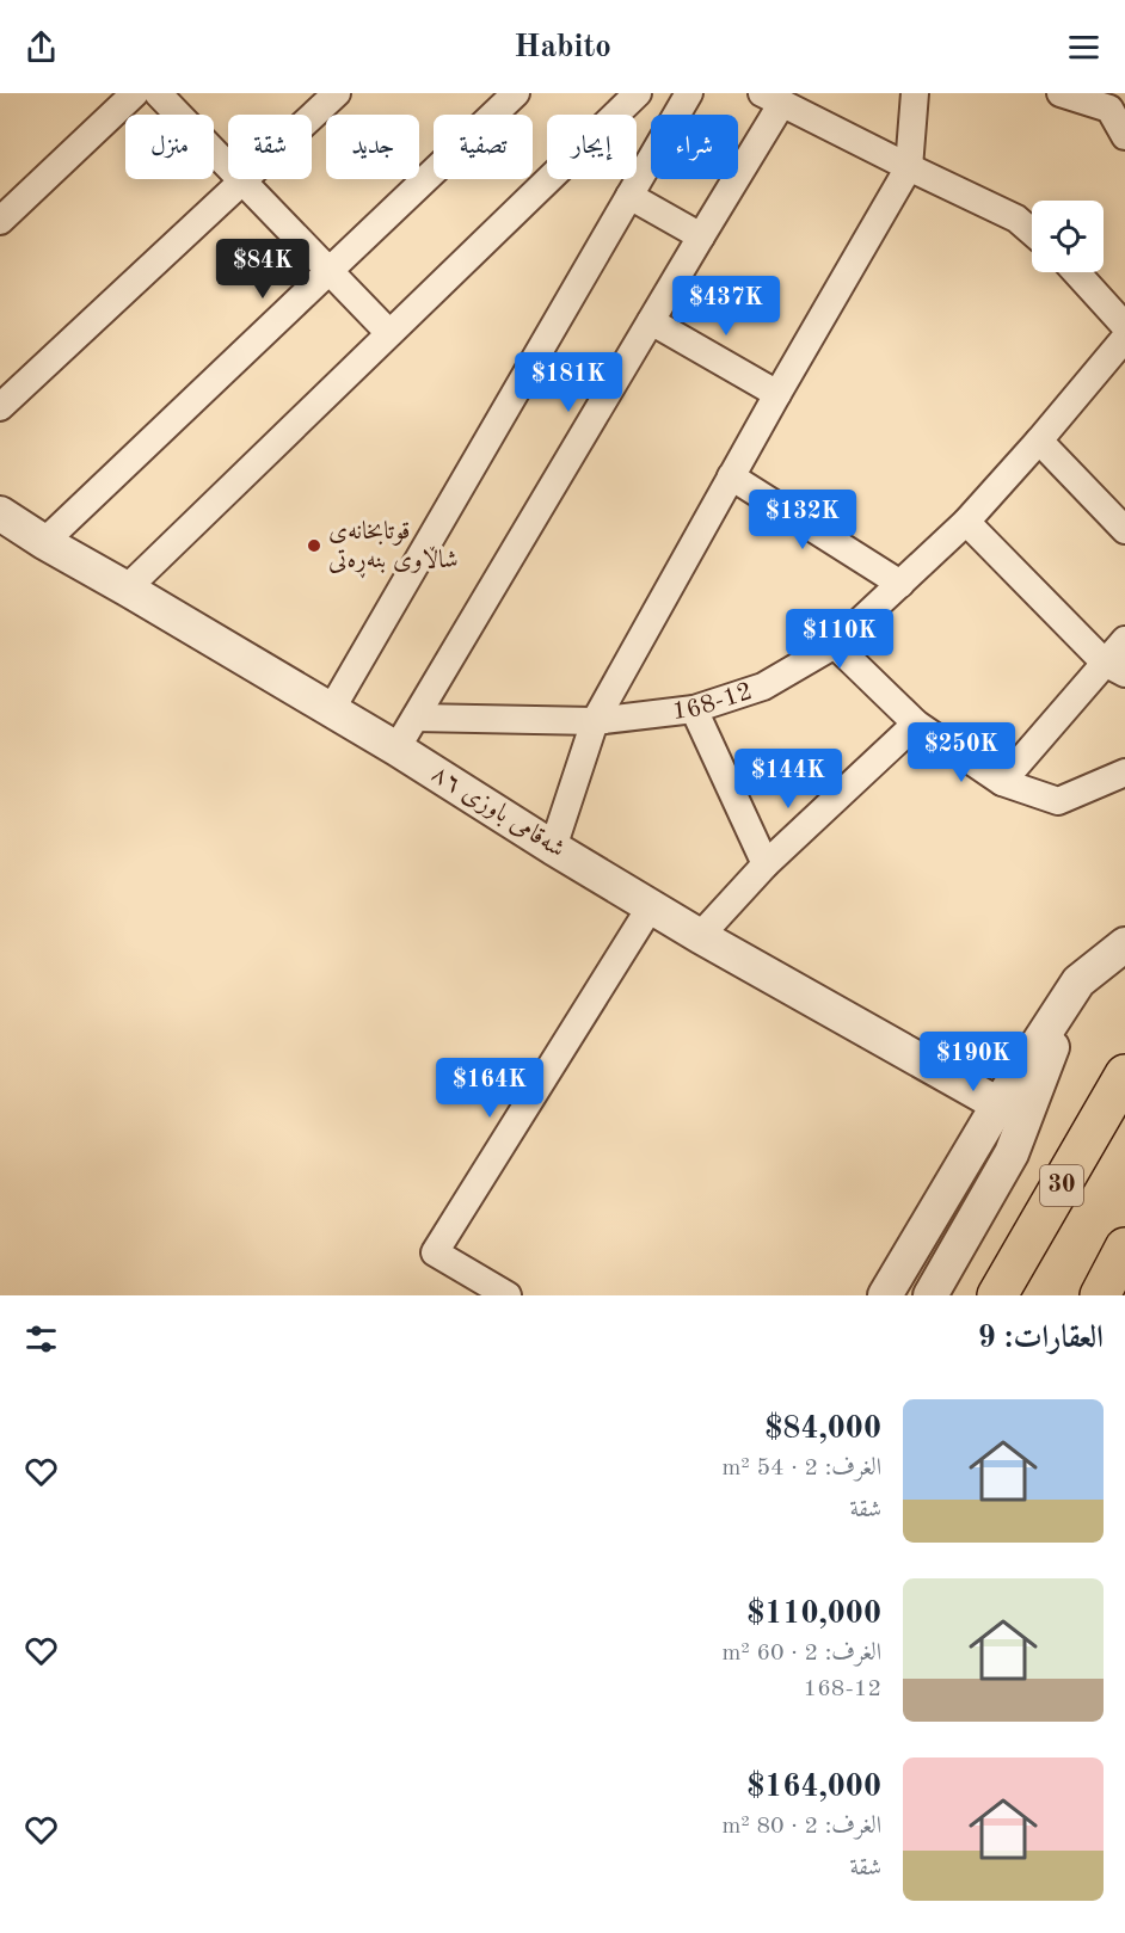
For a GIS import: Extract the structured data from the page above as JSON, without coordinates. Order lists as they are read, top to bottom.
{
  "streets": {
    "main road": ["30"],
    "street": ["168-12", "شەقامی باوزی ٨٦"]
  },
  "places": ["قوتابخانەی شاڵاوی بنەڕەتی"],
  "page": {
    "header": "Habito",
    "chip": [
      "شراء",
      "إيجار",
      "تصفية",
      "جديد",
      "شقة",
      "منزل"
    ],
    "price": [
      "$84K",
      "$437K",
      "$181K",
      "$132K",
      "$110K",
      "$250K",
      "$144K",
      "$190K",
      "$164K"
    ],
    "heading": "العقارات: 9",
    "list": [
      {
        "name": "$84,000",
        "note": "الغرف: 2 · 54 m² · شقة"
      },
      {
        "name": "$110,000",
        "note": "الغرف: 2 · 60 m² · 168-12"
      },
      {
        "name": "$164,000",
        "note": "الغرف: 2 · 80 m² · شقة"
      }
    ]
  }
}
